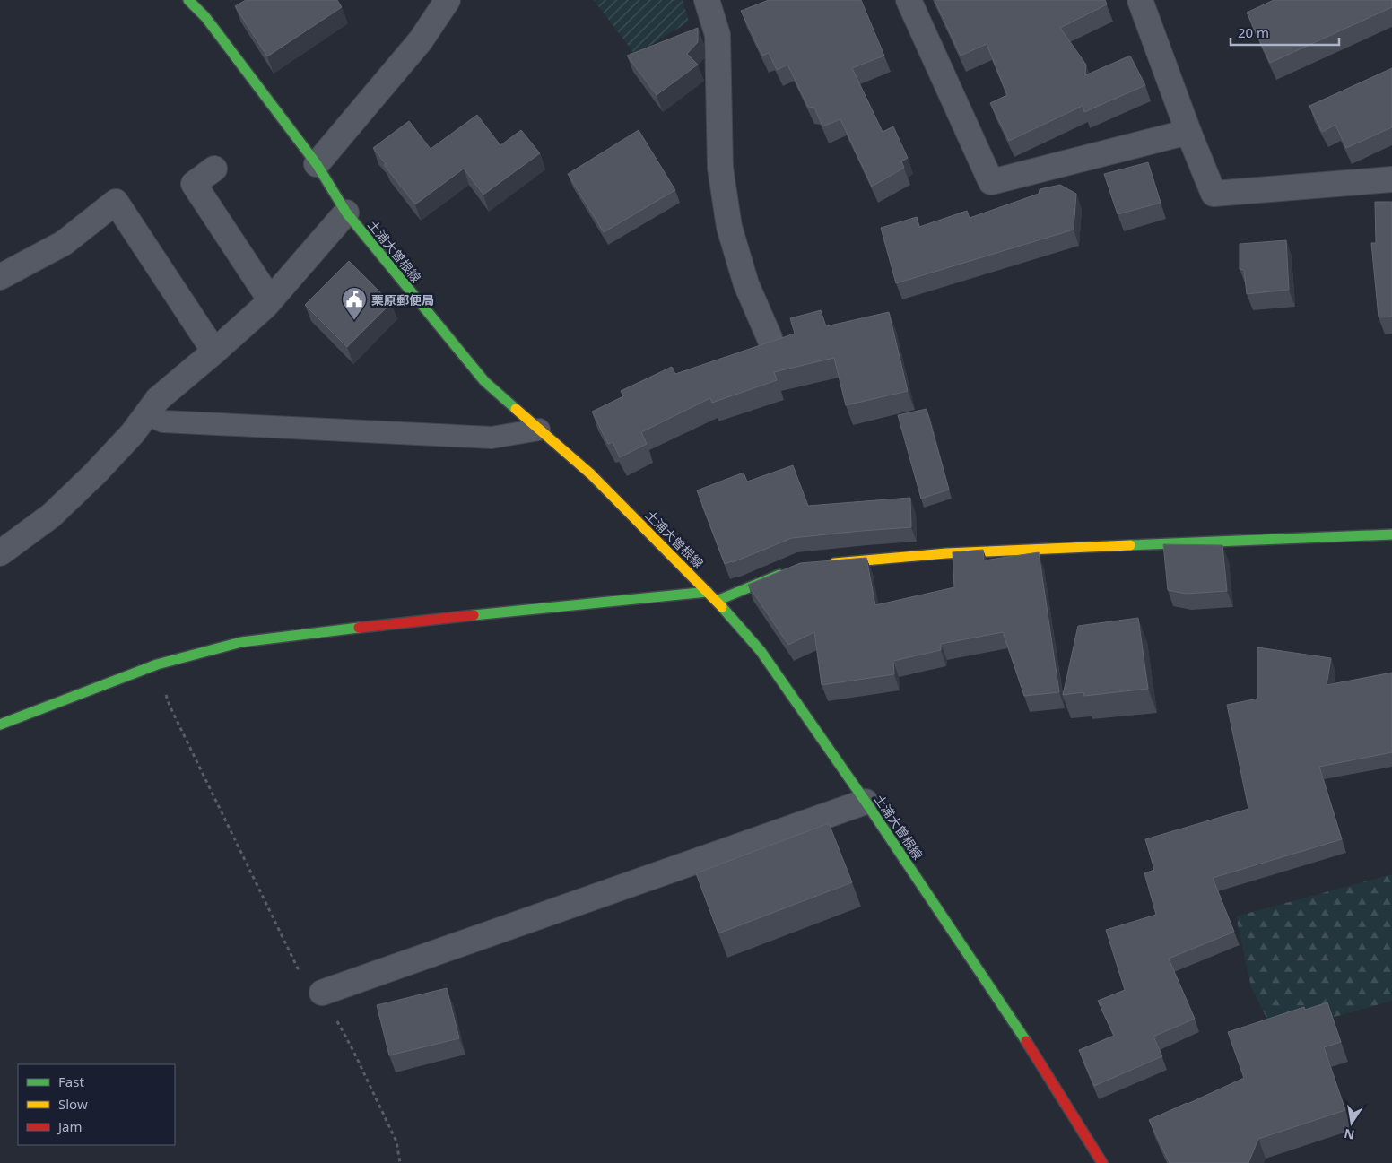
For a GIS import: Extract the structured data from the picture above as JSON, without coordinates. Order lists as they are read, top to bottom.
{
  "streets": {
    "main road": ["土浦大曽根線"]
  },
  "places": {
    "public building": ["栗原郵便局"]
  },
  "legend": ["Fast", "Slow", "Jam"],
  "scale_bar": "20 m",
  "north": "bottom"
}
